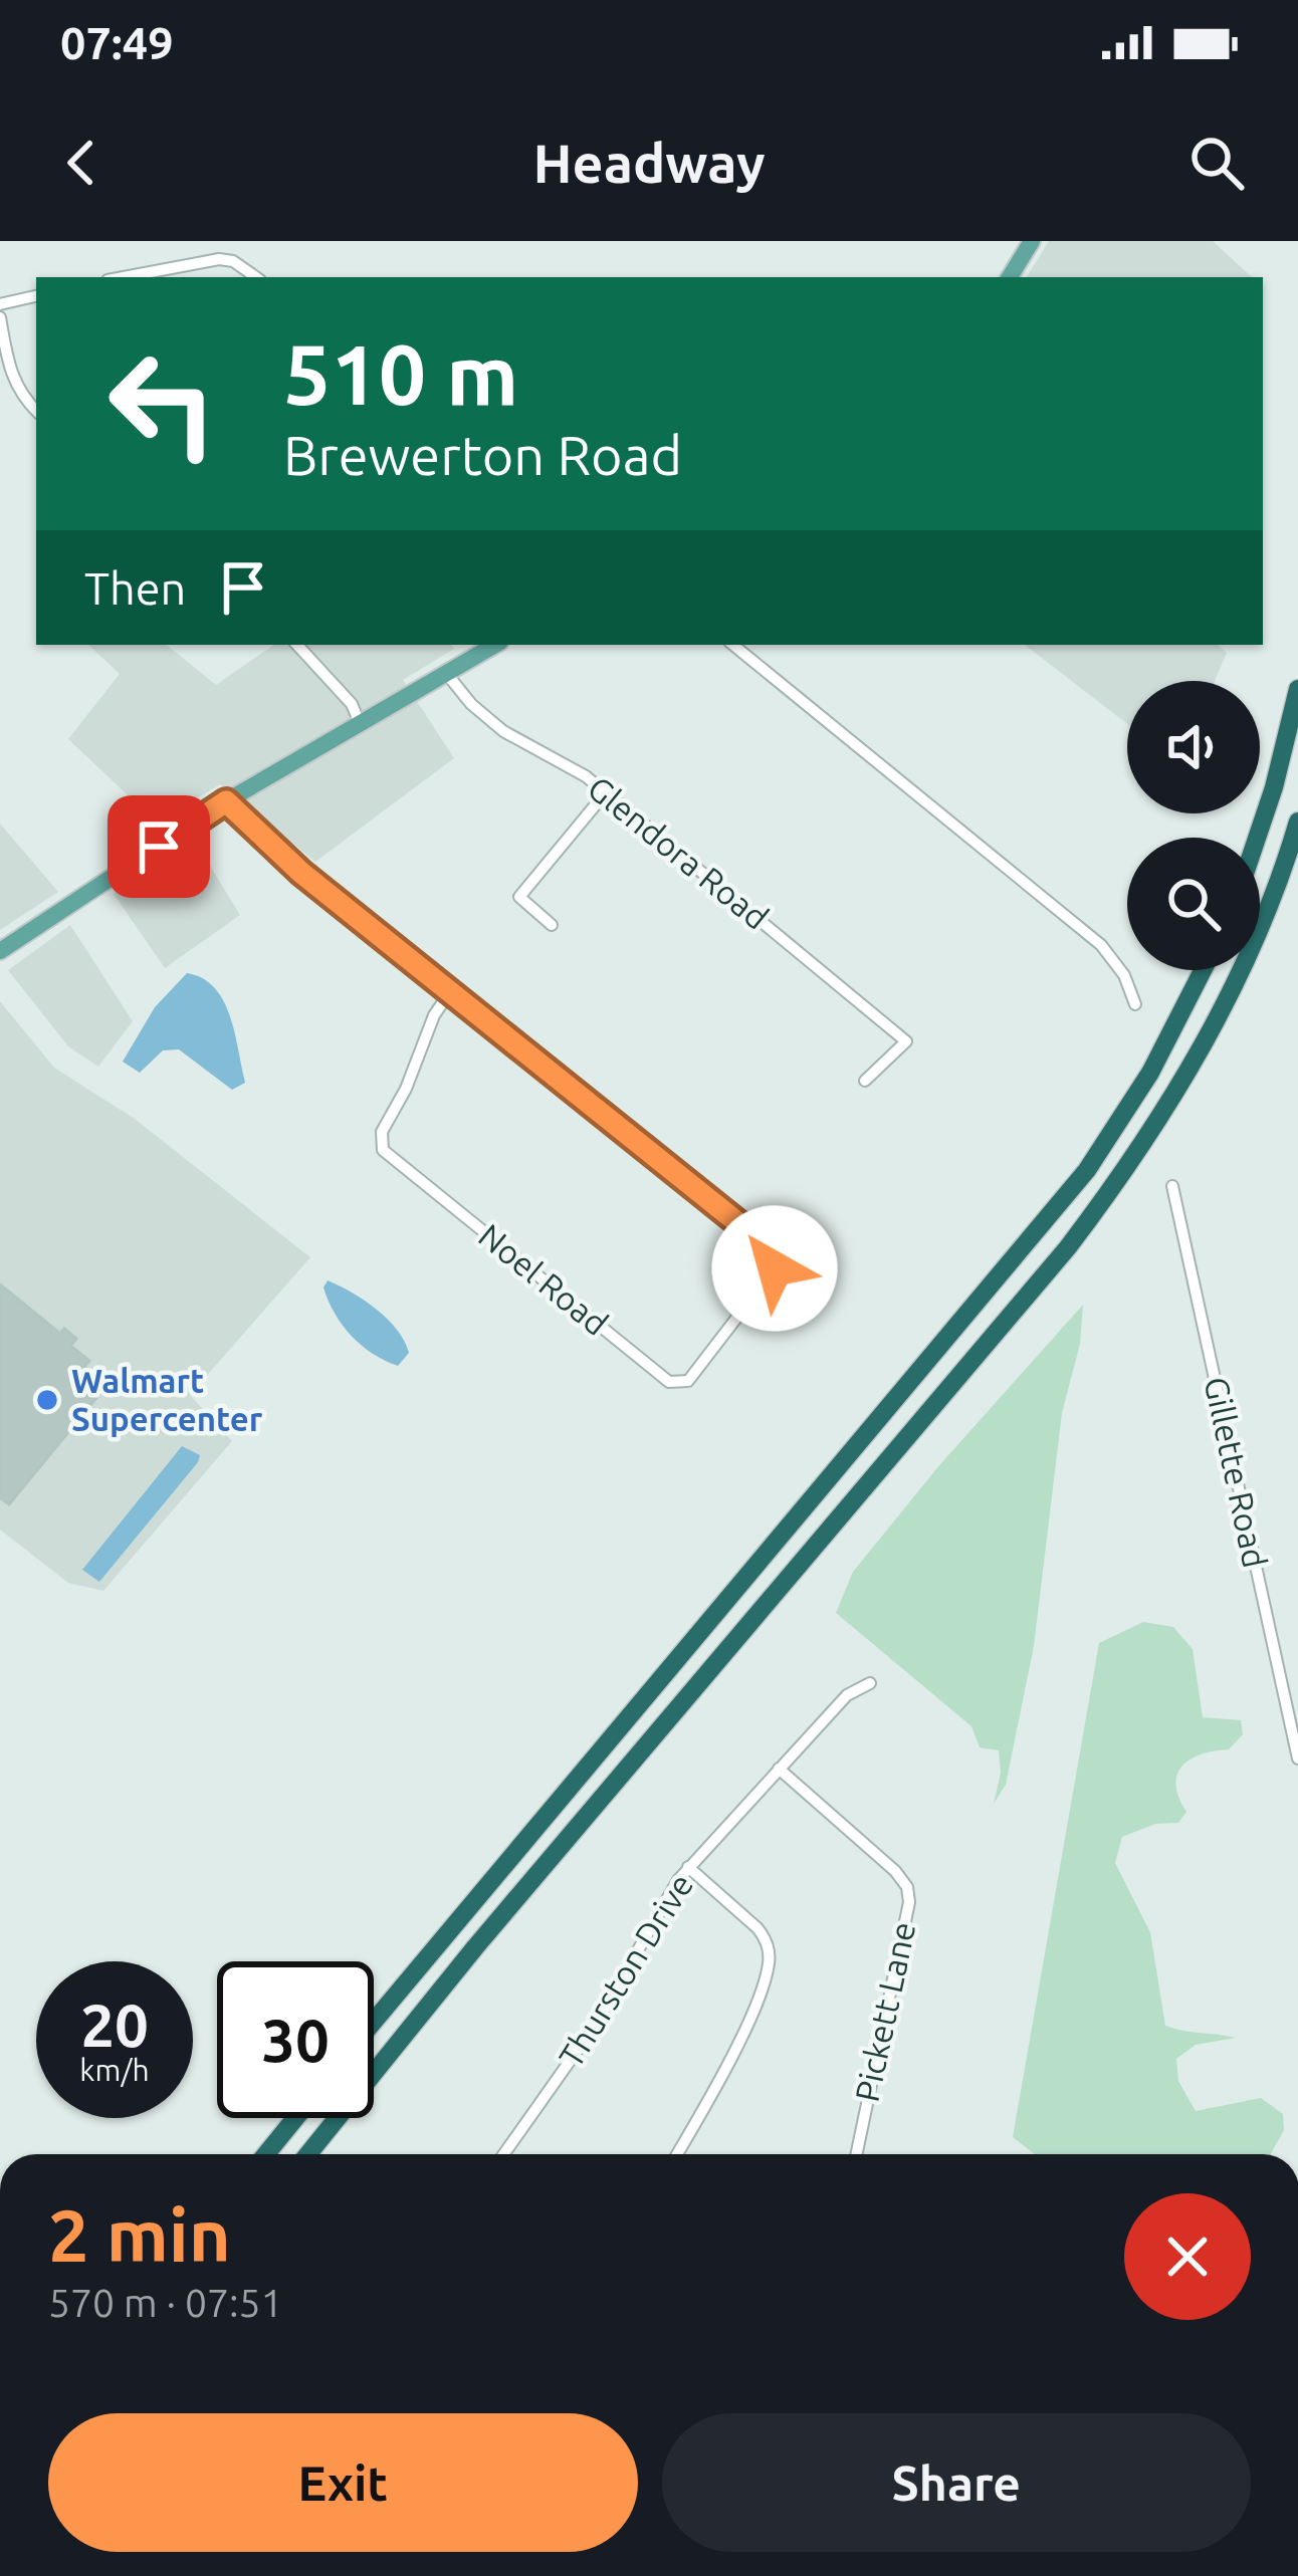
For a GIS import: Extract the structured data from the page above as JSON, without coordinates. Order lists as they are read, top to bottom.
{
  "streets": {
    "street": [
      "Glendora Road",
      "Noel Road",
      "Gillette Road",
      "Thurston Drive",
      "Pickett Lane"
    ]
  },
  "crossings": [
    ["Thurston Drive", "Pickett Lane"]
  ],
  "places": ["Walmart Supercenter"],
  "page": {
    "status": "07:49",
    "header": "Headway",
    "turn": ["510 m", "Brewerton Road"],
    "then": "Then",
    "speed": "20 km/h",
    "limit": "30",
    "heading": ["2 min", "570 m · 07:51"],
    "buttons": ["Exit", "Share"]
  }
}
